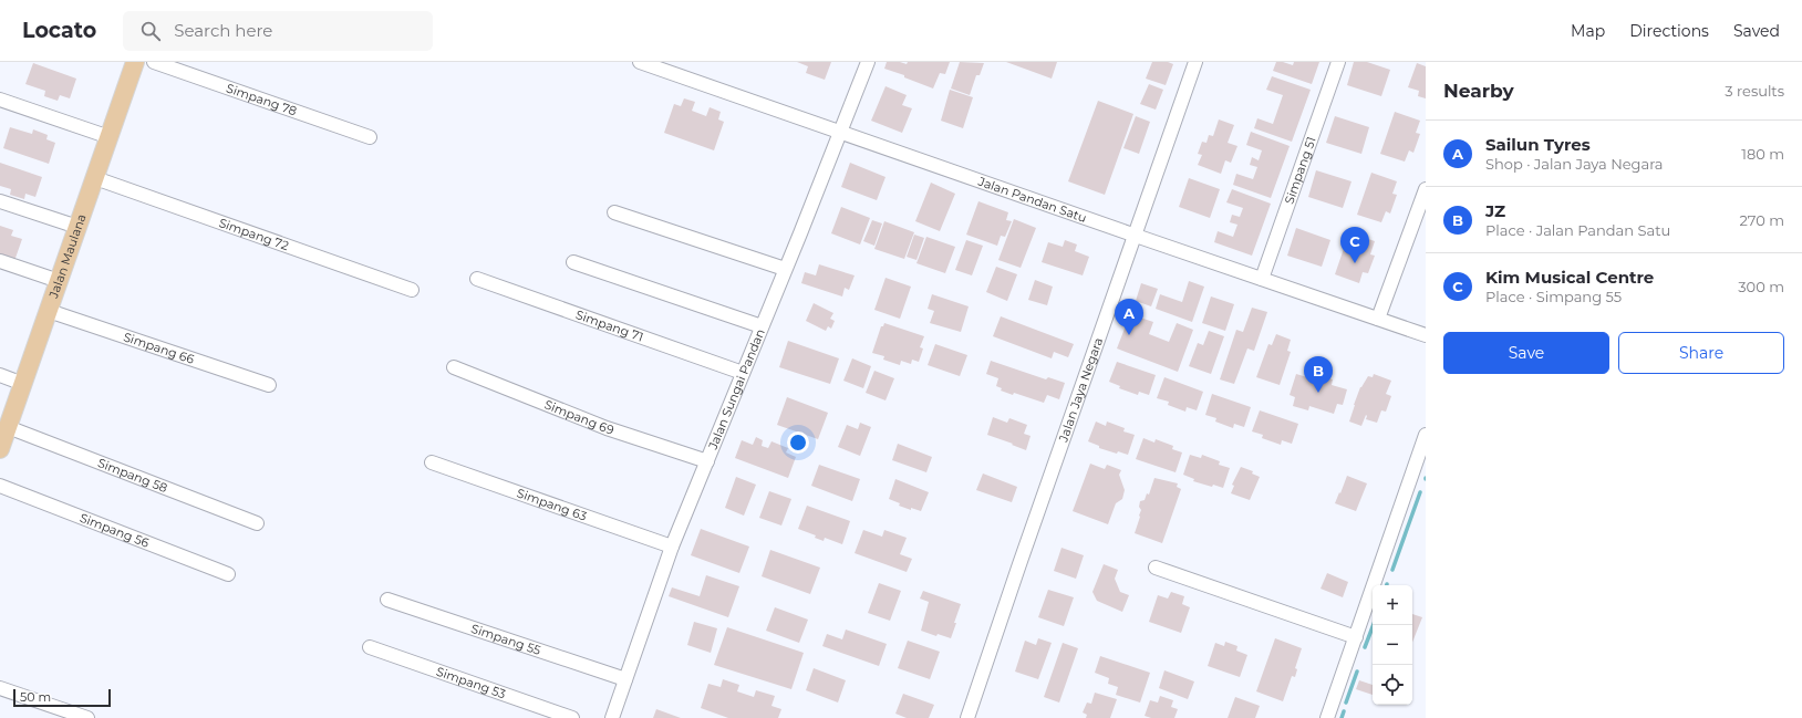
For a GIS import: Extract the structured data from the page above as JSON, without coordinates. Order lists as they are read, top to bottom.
{
  "streets": {
    "main road": ["Jalan Maulana"],
    "street": [
      "Simpang 78",
      "Simpang 51",
      "Jalan Pandan Satu",
      "Simpang 72",
      "Simpang 71",
      "Simpang 66",
      "Jalan Sungai Pandan",
      "Jalan Jaya Negara",
      "Simpang 69",
      "Simpang 58",
      "Simpang 63",
      "Simpang 56",
      "Simpang 55",
      "Simpang 53"
    ]
  },
  "crossings": [
    ["Simpang 51", "Jalan Pandan Satu"],
    ["Jalan Pandan Satu", "Jalan Sungai Pandan"],
    ["Jalan Pandan Satu", "Jalan Jaya Negara"],
    ["Simpang 72", "Jalan Maulana"],
    ["Jalan Maulana", "Simpang 66"],
    ["Jalan Maulana", "Simpang 58"],
    ["Simpang 71", "Jalan Sungai Pandan"],
    ["Jalan Sungai Pandan", "Simpang 69"],
    ["Jalan Sungai Pandan", "Simpang 63"],
    ["Jalan Sungai Pandan", "Simpang 55"]
  ],
  "scale_bar": "50 m",
  "page": {
    "header": "Locato",
    "search": "Search here",
    "nav": ["Map", "Directions", "Saved"],
    "heading": ["Nearby", "3 results"],
    "list": [
      {
        "mark": "A",
        "name": "Sailun Tyres",
        "note": "Shop · Jalan Jaya Negara",
        "value": "180 m"
      },
      {
        "mark": "B",
        "name": "JZ",
        "note": "Place · Jalan Pandan Satu",
        "value": "270 m"
      },
      {
        "mark": "C",
        "name": "Kim Musical Centre",
        "note": "Place · Simpang 55",
        "value": "300 m"
      }
    ],
    "pins": ["C", "A", "B"],
    "buttons": ["Save", "Share"],
    "map_buttons": ["+", "−"],
    "scale": "50 m"
  }
}
